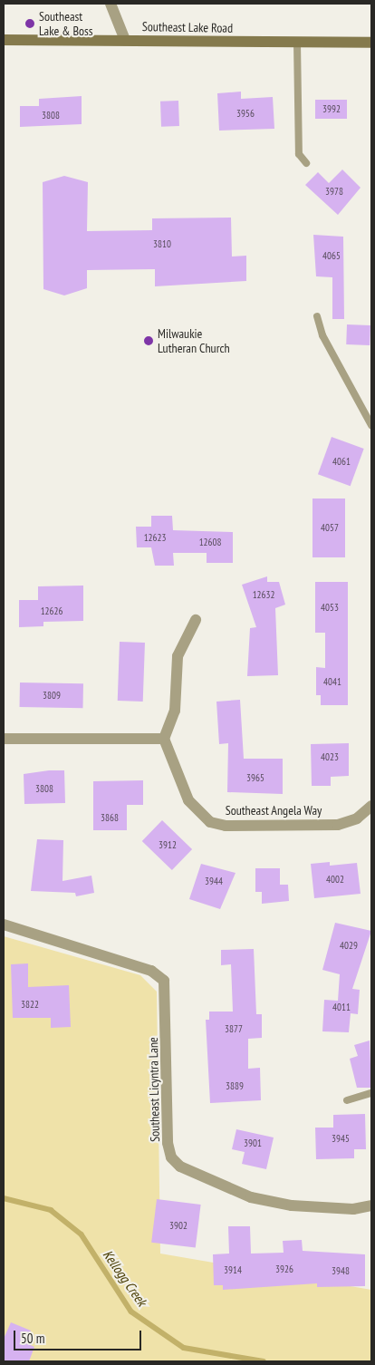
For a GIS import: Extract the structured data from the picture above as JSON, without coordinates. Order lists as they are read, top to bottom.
{
  "streets": {
    "main road": ["Southeast Lake Road"],
    "street": ["Southeast Angela Way", "Southeast Licyntra Lane"]
  },
  "water": ["Kellogg Creek"],
  "places": ["Southeast Lake & Boss", "Milwaukie Lutheran Church"],
  "house_numbers": [
    "3992",
    "3956",
    "3808",
    "3978",
    "3810",
    "4065",
    "4061",
    "4057",
    "12623",
    "12608",
    "12632",
    "4053",
    "12626",
    "4041",
    "3809",
    "4023",
    "3965",
    "3808",
    "3868",
    "3912",
    "4002",
    "3944",
    "4029",
    "3822",
    "4011",
    "3877",
    "3889",
    "3945",
    "3901",
    "3902",
    "3926",
    "3914",
    "3948"
  ],
  "scale_bar": "50 m"
}
